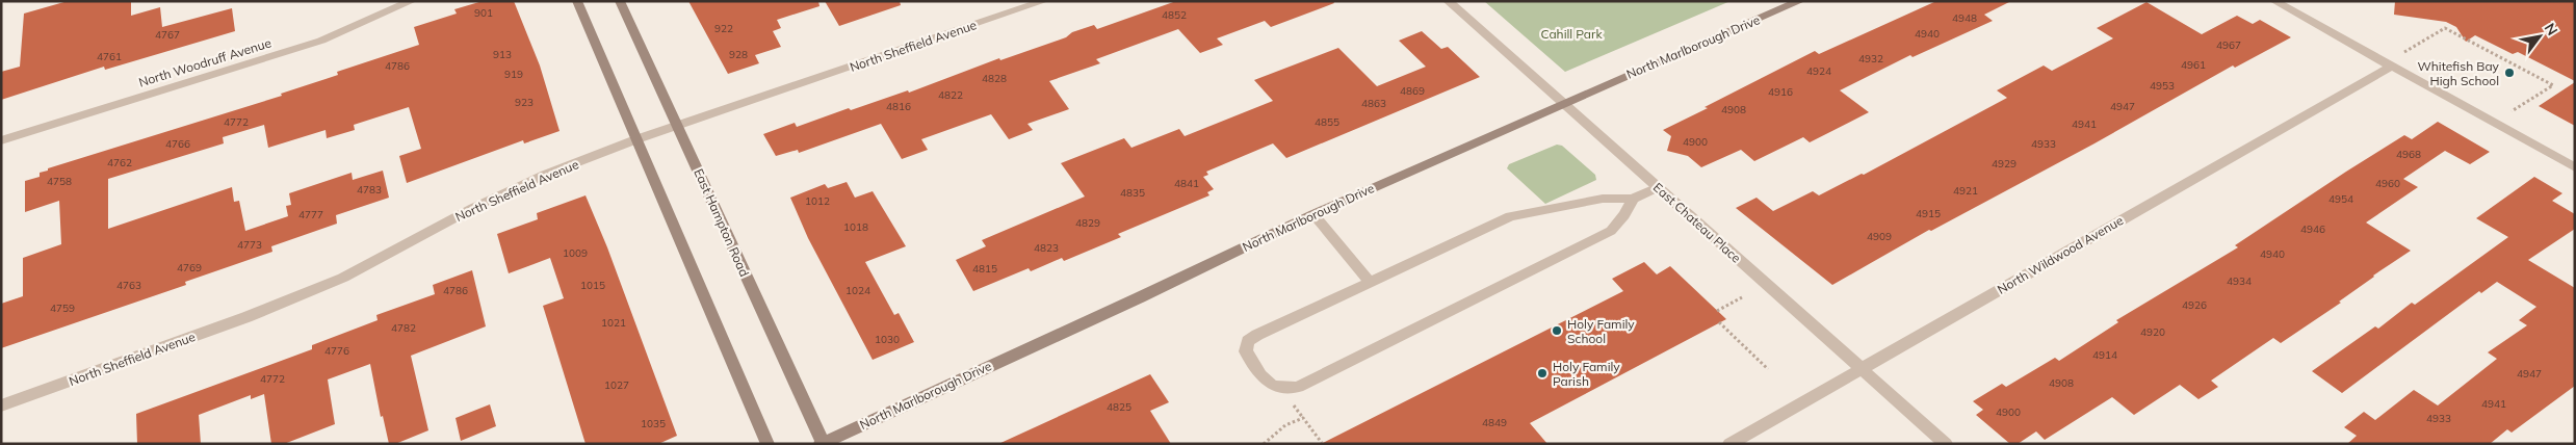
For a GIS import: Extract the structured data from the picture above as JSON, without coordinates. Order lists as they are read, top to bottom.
{
  "streets": {
    "main road": ["North Marlborough Drive", "East Hampton Road"],
    "street": [
      "North Sheffield Avenue",
      "North Woodruff Avenue",
      "East Chateau Place",
      "North Wildwood Avenue"
    ]
  },
  "crossings": [
    ["North Sheffield Avenue", "East Hampton Road"],
    ["North Marlborough Drive", "East Hampton Road"],
    ["North Marlborough Drive", "East Chateau Place"],
    ["East Chateau Place", "North Wildwood Avenue"]
  ],
  "parks": ["Cahill Park"],
  "places": ["Whitefish Bay High School", "Holy Family School", "Holy Family Parish"],
  "house_numbers": [
    "901",
    "4852",
    "4948",
    "922",
    "4940",
    "4767",
    "4967",
    "913",
    "928",
    "4761",
    "4932",
    "4961",
    "4786",
    "4924",
    "919",
    "4828",
    "4953",
    "4869",
    "4916",
    "4822",
    "923",
    "4863",
    "4816",
    "4947",
    "4908",
    "4772",
    "4855",
    "4941",
    "4900",
    "4766",
    "4933",
    "4968",
    "4762",
    "4929",
    "4758",
    "4841",
    "4960",
    "4783",
    "4921",
    "4835",
    "4954",
    "1012",
    "4915",
    "4777",
    "4829",
    "1018",
    "4946",
    "4909",
    "4773",
    "4823",
    "1009",
    "4940",
    "4769",
    "4815",
    "4934",
    "4763",
    "1015",
    "4786",
    "1024",
    "4926",
    "4759",
    "1021",
    "4782",
    "4920",
    "1030",
    "4776",
    "4914",
    "4947",
    "4772",
    "4908",
    "1027",
    "4941",
    "4825",
    "4900",
    "4933",
    "4849",
    "1035"
  ],
  "north": "top right"
}
